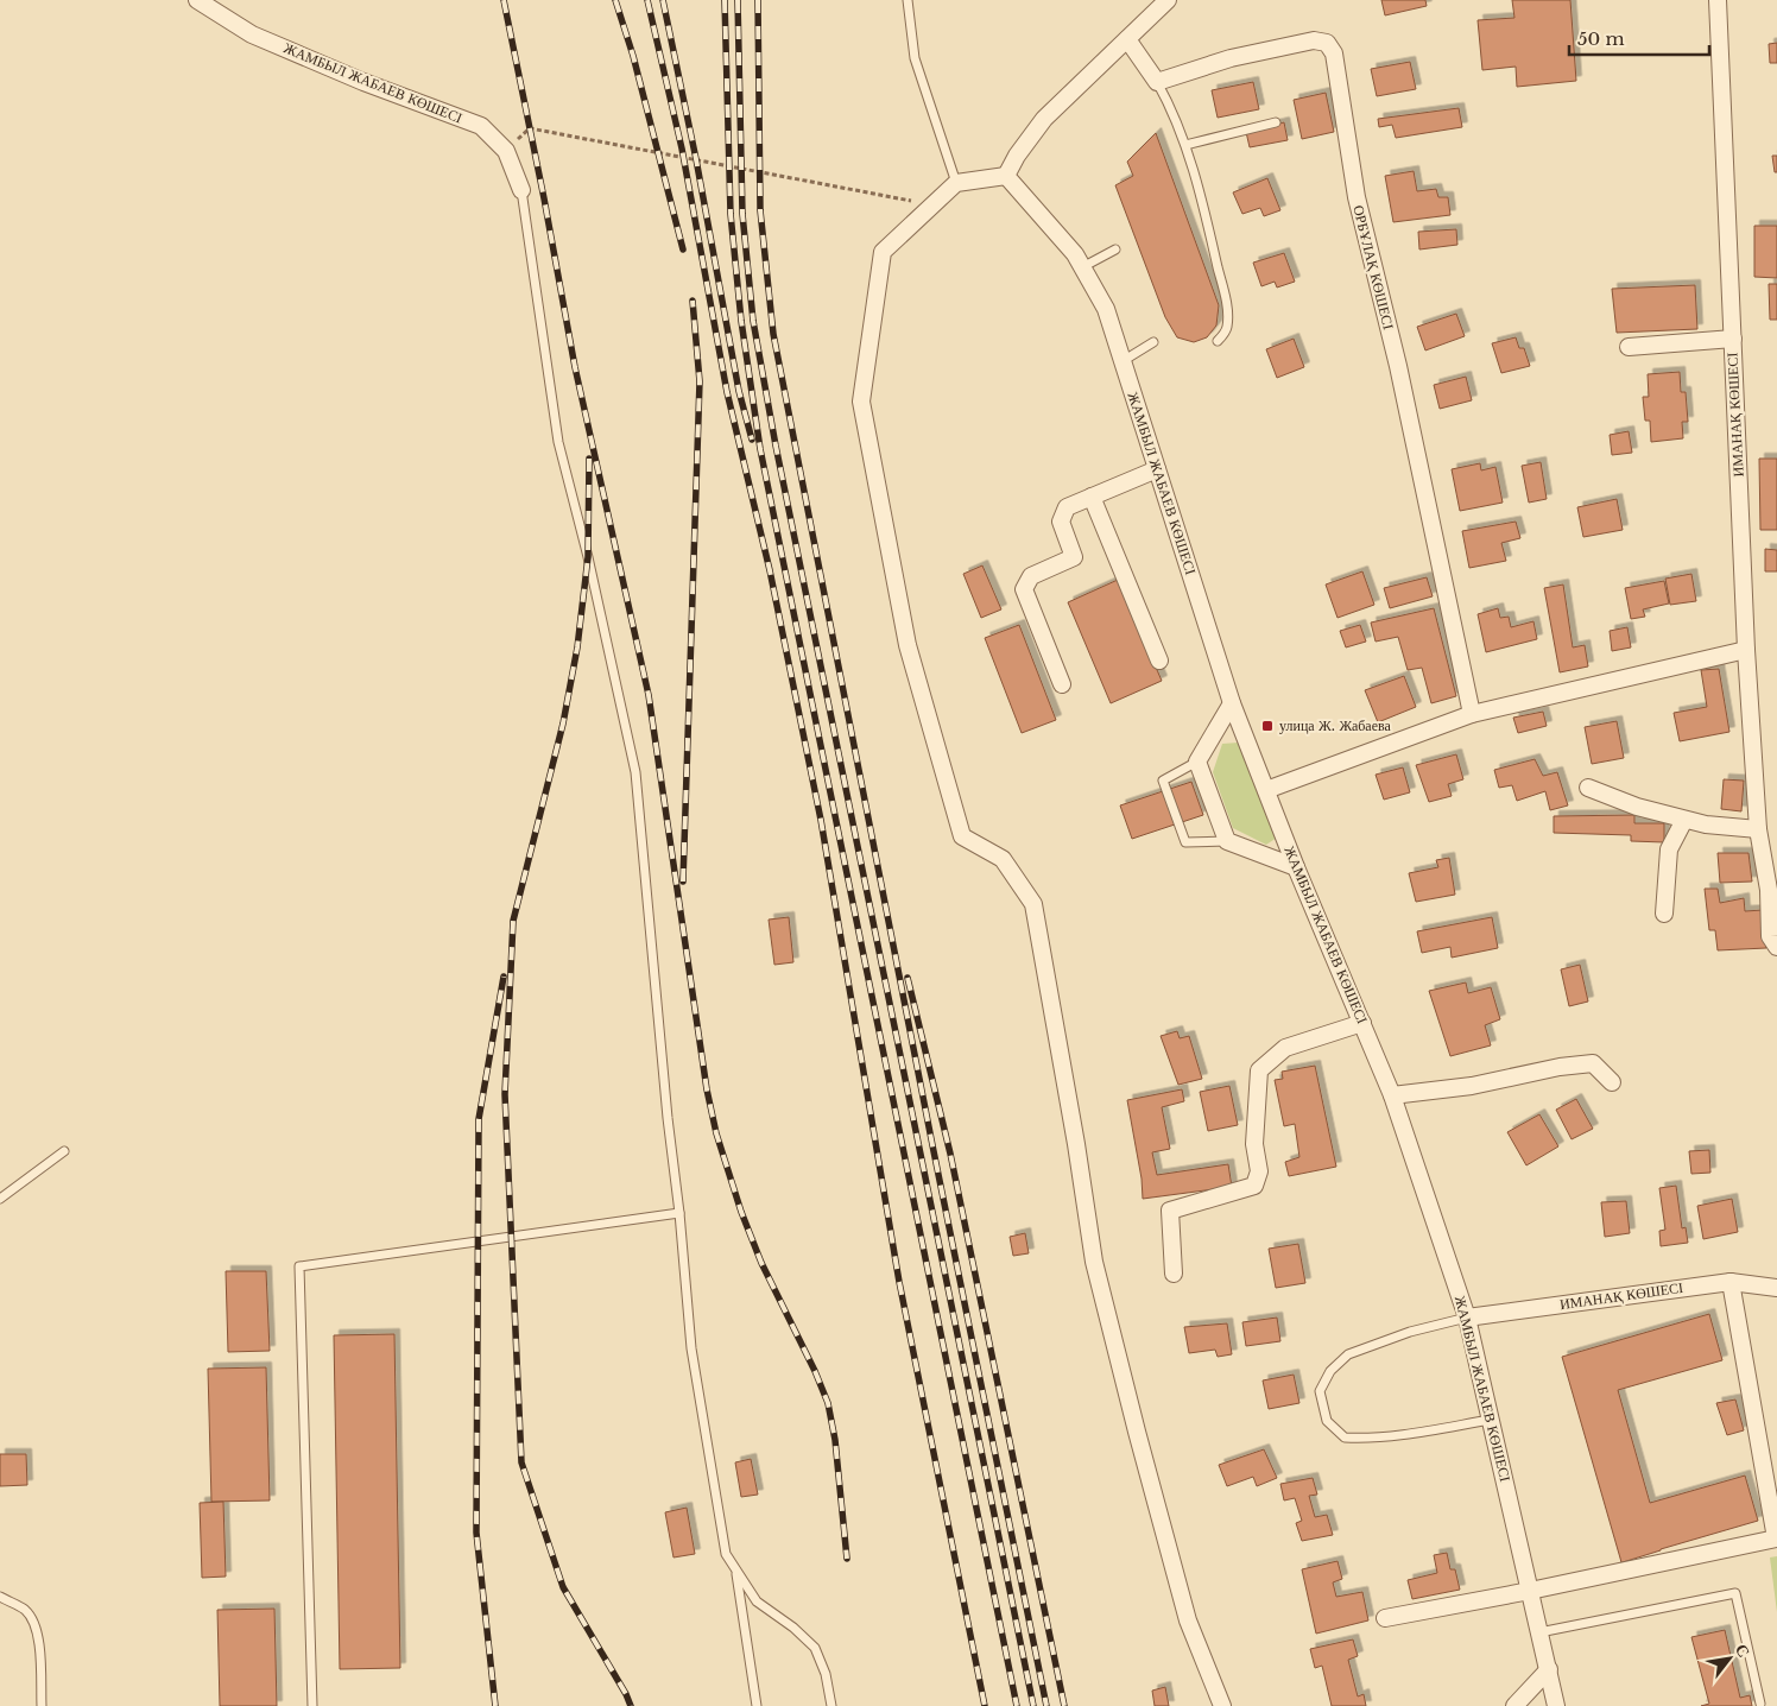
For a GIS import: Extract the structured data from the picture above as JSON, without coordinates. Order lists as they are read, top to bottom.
{
  "streets": {
    "street": ["ЖАМБЫЛ ЖАБАЕВ КӨШЕСІ", "ОРБҰЛАҚ КӨШЕСІ", "ИМАНАҚ КӨШЕСІ"]
  },
  "crossings": [
    ["ЖАМБЫЛ ЖАБАЕВ КӨШЕСІ", "ИМАНАҚ КӨШЕСІ"]
  ],
  "places": {
    "transit": ["улица Ж. Жабаева"]
  },
  "scale_bar": "50 m",
  "north": "top right"
}
